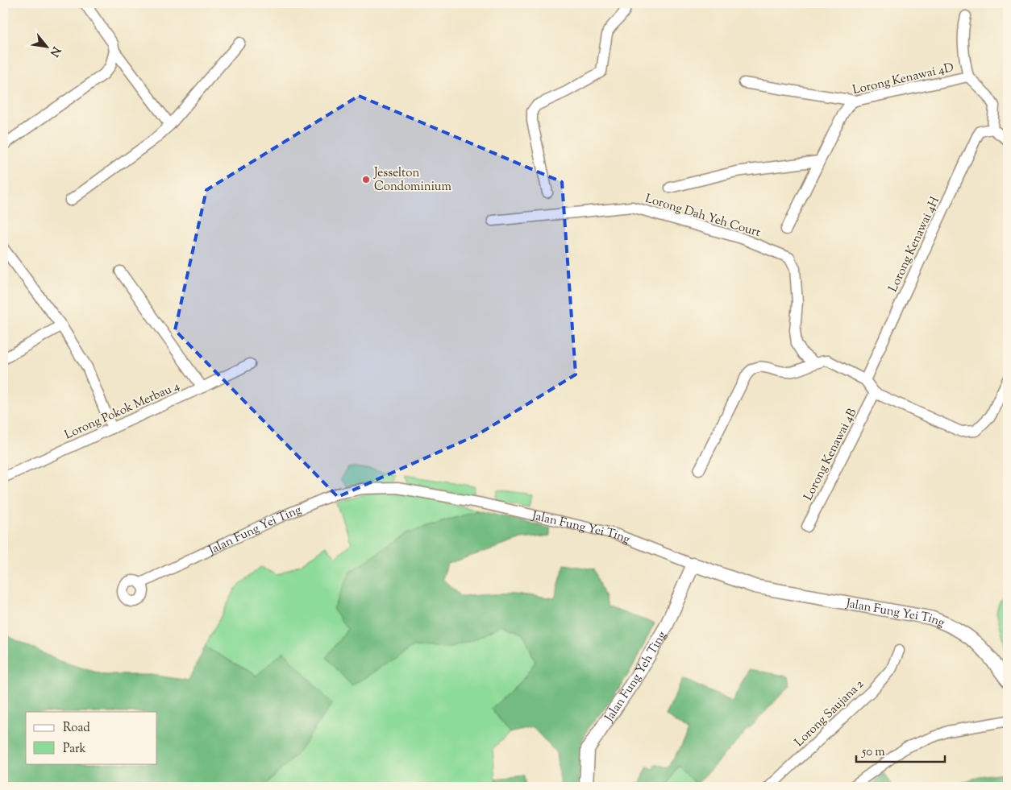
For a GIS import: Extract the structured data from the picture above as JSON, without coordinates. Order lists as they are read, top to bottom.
{
  "streets": {
    "street": [
      "Lorong Kenawai 4D",
      "Lorong Dah Yeh Court",
      "Lorong Kenawai 4H",
      "Lorong Pokok Merbau 4",
      "Lorong Kenawai 4B",
      "Jalan Fung Yei Ting",
      "Jalan Fung Yeh Ting",
      "Lorong Saujana 2"
    ]
  },
  "crossings": [
    ["Lorong Kenawai 4D", "Lorong Kenawai 4H"],
    ["Jalan Fung Yei Ting", "Jalan Fung Yeh Ting"]
  ],
  "places": ["Jesselton Condominium"],
  "legend": ["Road", "Park"],
  "scale_bar": "50 m",
  "north": "bottom right"
}
